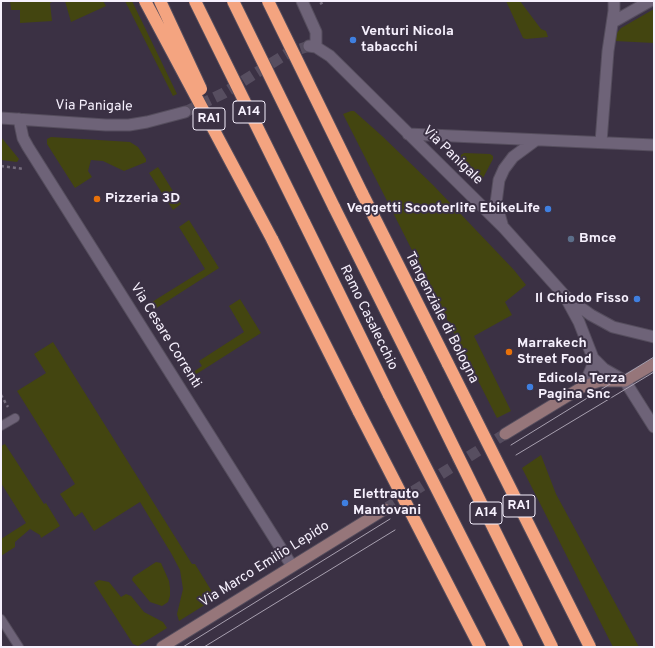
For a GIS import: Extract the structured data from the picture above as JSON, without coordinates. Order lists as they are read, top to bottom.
{
  "streets": {
    "highway": [
      "A14",
      "RA1",
      "Ramo Casalecchio",
      "Tangenziale di Bologna"
    ],
    "main road": ["Via Marco Emilio Lepido"],
    "street": ["Via Panigale", "Via Cesare Correnti"]
  },
  "crossings": [
    ["Via Panigale", "Via Cesare Correnti"],
    ["Via Cesare Correnti", "Via Marco Emilio Lepido"]
  ],
  "places": [
    "Venturi Nicola tabacchi",
    "Pizzeria 3D",
    "Veggetti Scooterlife EbikeLife",
    "Bmce",
    "Il Chiodo Fisso",
    "Marrakech Street Food",
    "Edicola Terza Pagina Snc",
    "Elettrauto Mantovani"
  ]
}
